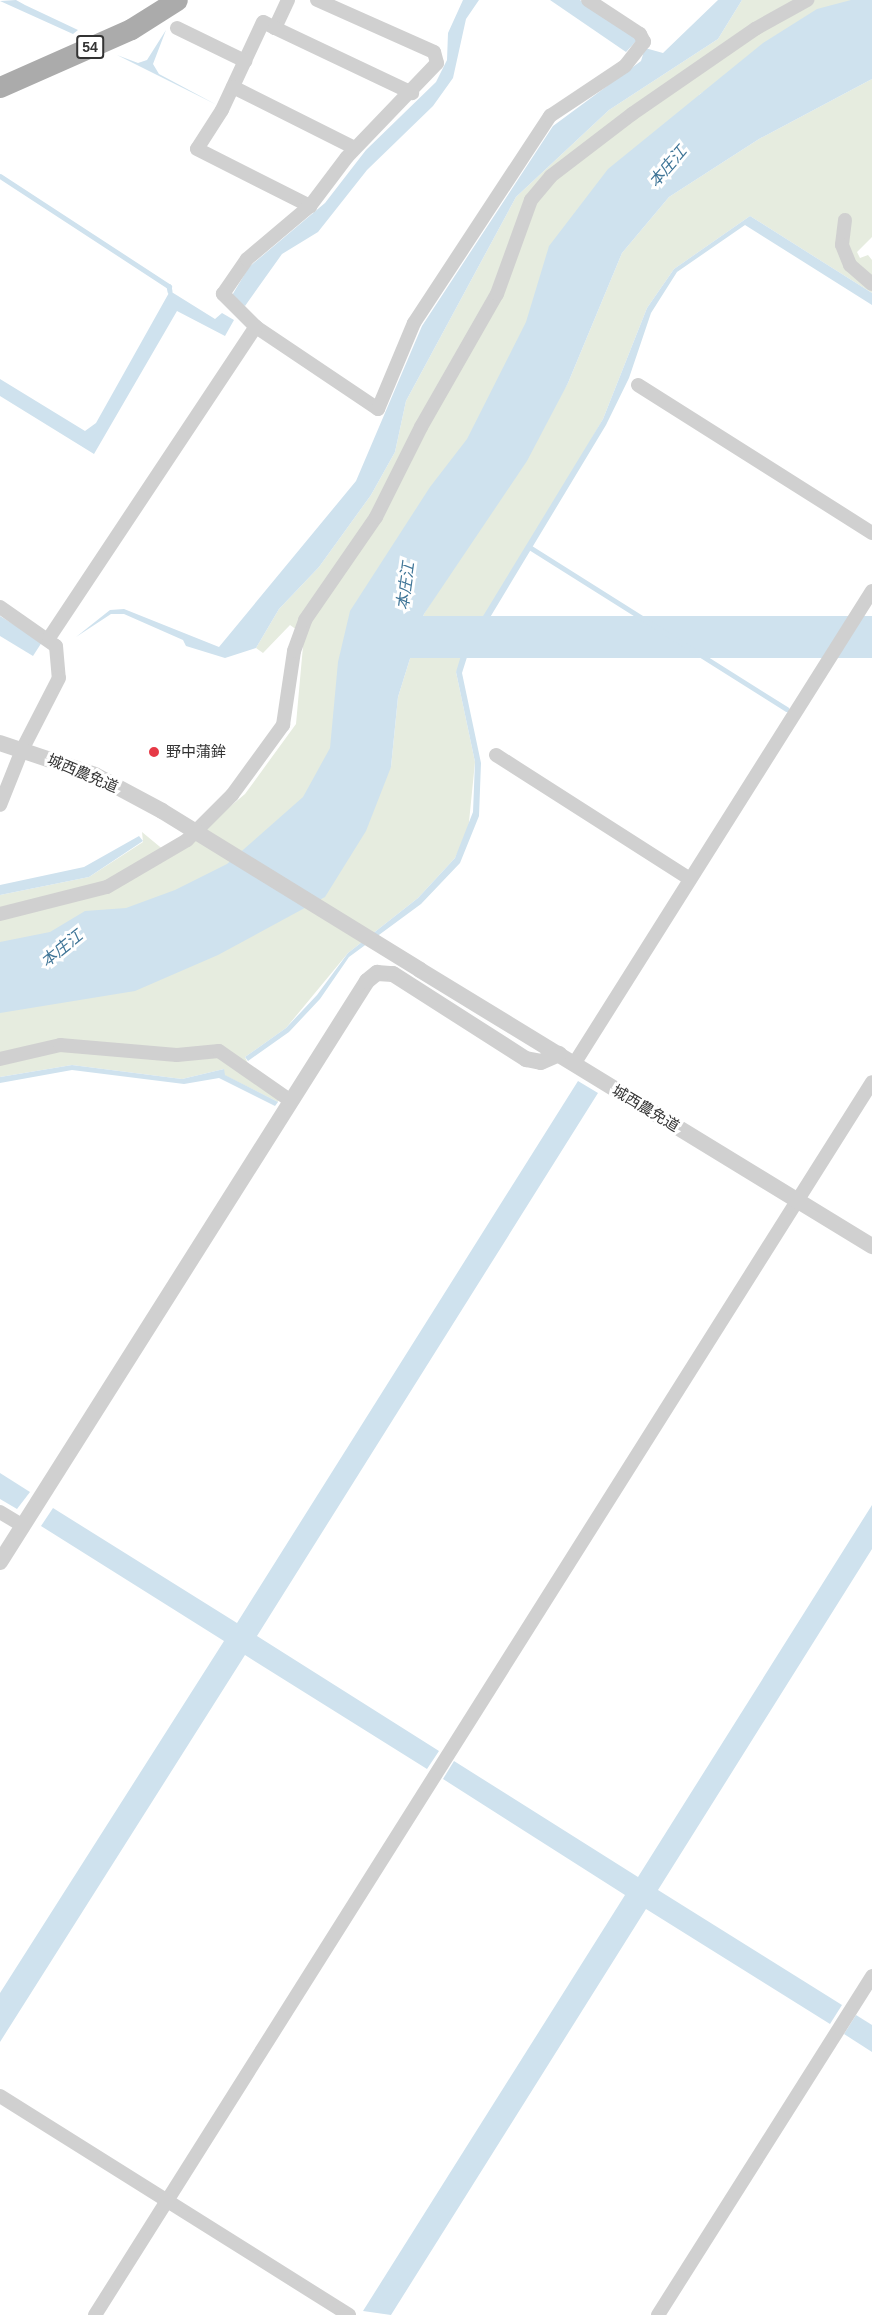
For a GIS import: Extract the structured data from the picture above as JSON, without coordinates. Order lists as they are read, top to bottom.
{
  "streets": {
    "main road": ["54"],
    "street": ["城西農免道"]
  },
  "water": ["本庄江"],
  "places": ["野中蒲鉾"]
}
